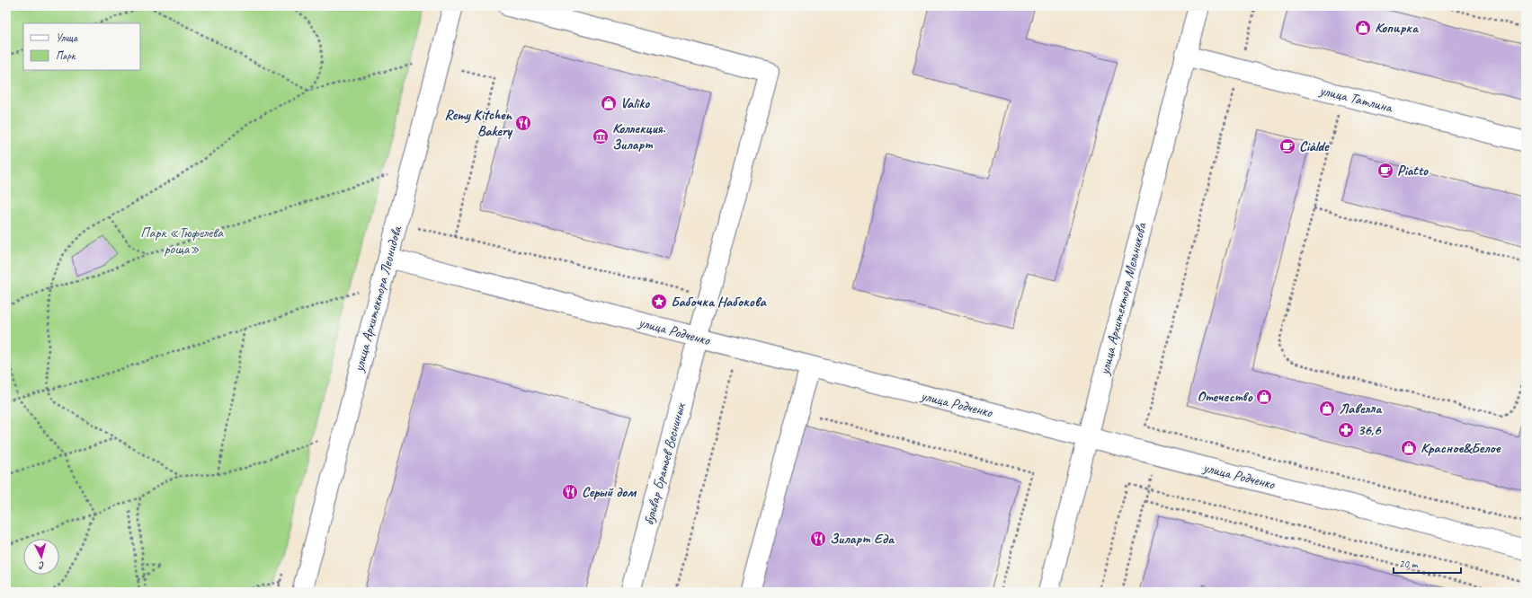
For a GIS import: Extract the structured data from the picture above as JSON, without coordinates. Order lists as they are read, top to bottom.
{
  "streets": {
    "street": [
      "улица Татлина",
      "улица Архитектора Леонидова",
      "улица Архитектора Мельникова",
      "улица Родченко",
      "бульвар Братьев Весниных"
    ]
  },
  "crossings": [
    ["улица Татлина", "улица Архитектора Мельникова"],
    ["улица Архитектора Леонидова", "улица Родченко"],
    ["улица Архитектора Мельникова", "улица Родченко"],
    ["улица Родченко", "бульвар Братьев Весниных"]
  ],
  "parks": ["Парк «Тюфелева роща»"],
  "places": {
    "shop": [
      "Копирка",
      "Valiko",
      "Отечество",
      "Лавелла",
      "Красное&Белое"
    ],
    "restaurant": ["Remy Kitchen Bakery", "Серый дом", "Зиларт Еда"],
    "museum": ["Коллекция. Зиларт"],
    "cafe": ["Ciàlde", "Piatto"],
    "place": ["Бабочка Набокова"],
    "pharmacy": ["36,6"]
  },
  "legend": ["Улица", "Парк"],
  "scale_bar": "20 m",
  "north": "bottom"
}
